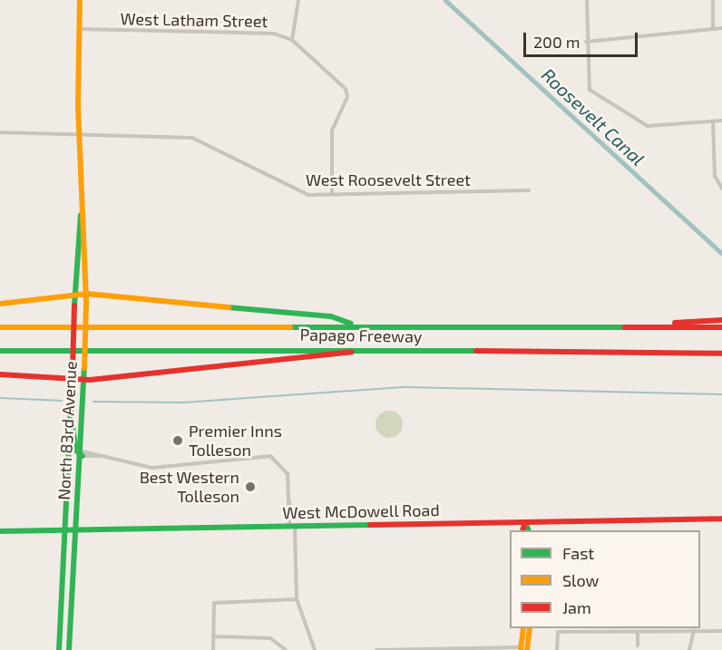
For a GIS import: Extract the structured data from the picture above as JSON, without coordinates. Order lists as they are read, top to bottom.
{
  "streets": {
    "main road": ["Papago Freeway", "North 83rd Avenue", "West McDowell Road"],
    "street": ["West Latham Street", "West Roosevelt Street"]
  },
  "crossings": [
    ["West Latham Street", "West Roosevelt Street"],
    ["West Latham Street", "North 83rd Avenue"],
    ["West Roosevelt Street", "North 83rd Avenue"],
    ["North 83rd Avenue", "West McDowell Road"]
  ],
  "water": ["Roosevelt Canal"],
  "places": ["Premier Inns Tolleson", "Best Western Tolleson"],
  "legend": ["Fast", "Slow", "Jam"],
  "scale_bar": "200 m"
}
